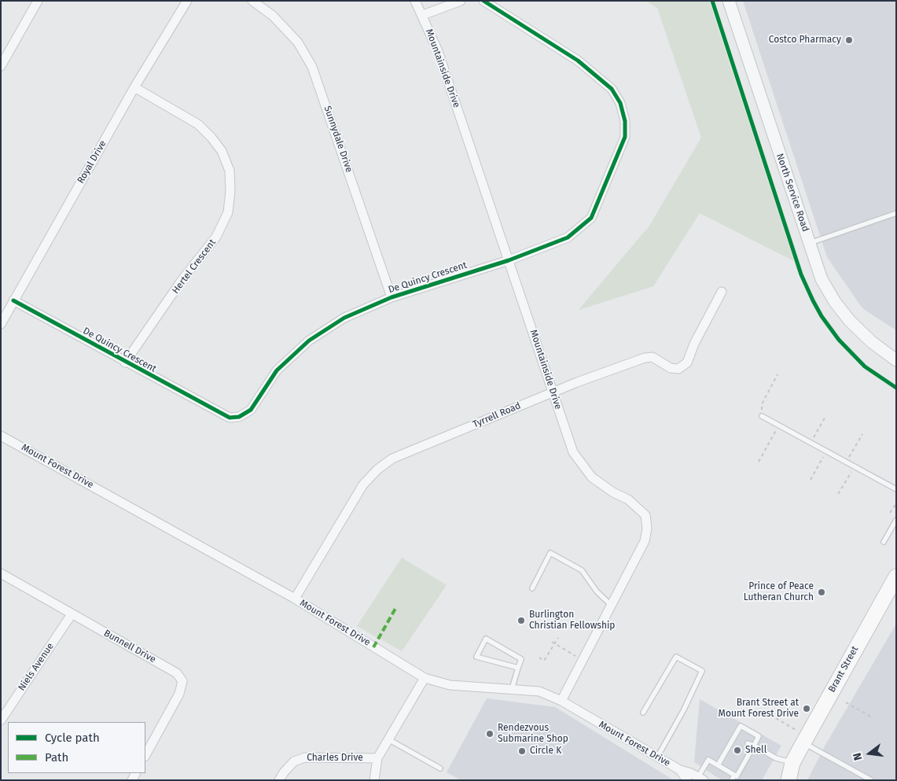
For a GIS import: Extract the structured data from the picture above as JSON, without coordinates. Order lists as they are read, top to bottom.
{
  "streets": {
    "main road": ["Brant Street"],
    "street": [
      "Mountainside Drive",
      "Sunnydale Drive",
      "Royal Drive",
      "North Service Road",
      "Hertel Crescent",
      "De Quincy Crescent",
      "Tyrrell Road",
      "Mount Forest Drive",
      "Bunnell Drive",
      "Niels Avenue",
      "Charles Drive"
    ]
  },
  "crossings": [
    ["Mountainside Drive", "De Quincy Crescent"],
    ["Mountainside Drive", "Tyrrell Road"],
    ["Mountainside Drive", "Mount Forest Drive"],
    ["Sunnydale Drive", "De Quincy Crescent"],
    ["Royal Drive", "Hertel Crescent"],
    ["Royal Drive", "De Quincy Crescent"],
    ["Hertel Crescent", "De Quincy Crescent"],
    ["Tyrrell Road", "Mount Forest Drive"],
    ["Bunnell Drive", "Niels Avenue"]
  ],
  "places": [
    "Costco Pharmacy",
    "Prince of Peace Lutheran Church",
    "Burlington Christian Fellowship",
    "Brant Street at Mount Forest Drive",
    "Rendezvous Submarine Shop",
    "Shell",
    "Circle K"
  ],
  "legend": ["Cycle path", "Path"],
  "north": "left"
}
